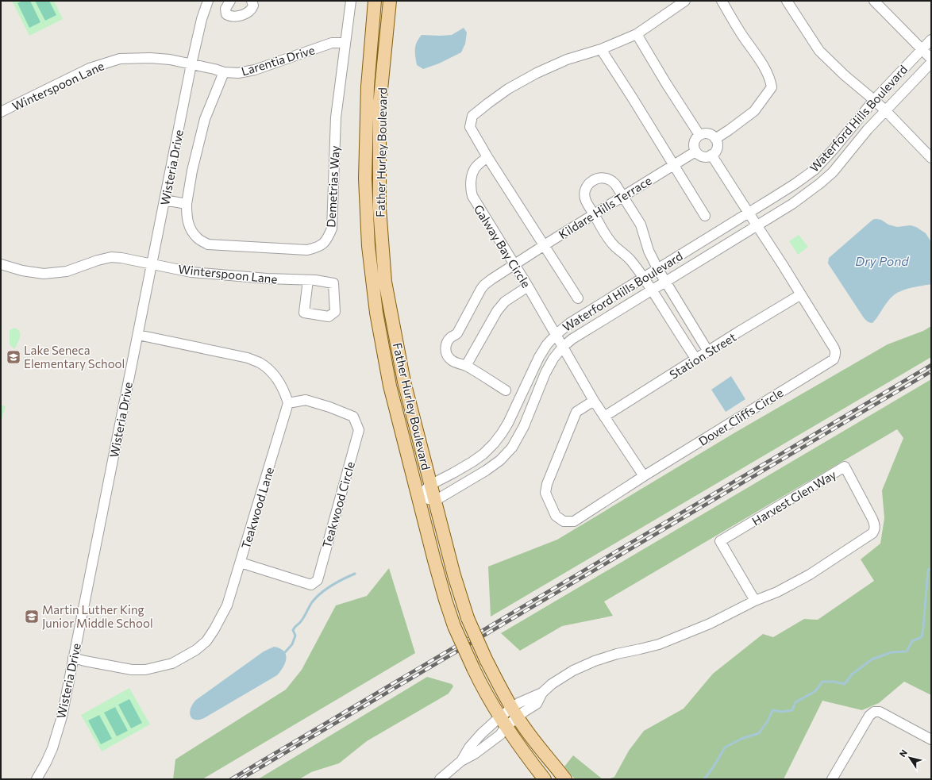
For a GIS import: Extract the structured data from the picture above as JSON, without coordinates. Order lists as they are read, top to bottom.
{
  "streets": {
    "main road": ["Father Hurley Boulevard"],
    "street": [
      "Larentia Drive",
      "Winterspoon Lane",
      "Waterford Hills Boulevard",
      "Wisteria Drive",
      "Demetrias Way",
      "Kildare Hills Terrace",
      "Galway Bay Circle",
      "Station Street",
      "Dover Cliffs Circle",
      "Harvest Glen Way",
      "Teakwood Circle",
      "Teakwood Lane"
    ]
  },
  "crossings": [
    ["Larentia Drive", "Winterspoon Lane"],
    ["Larentia Drive", "Wisteria Drive"],
    ["Larentia Drive", "Demetrias Way"],
    ["Winterspoon Lane", "Wisteria Drive"],
    ["Waterford Hills Boulevard", "Father Hurley Boulevard"],
    ["Waterford Hills Boulevard", "Galway Bay Circle"],
    ["Waterford Hills Boulevard", "Dover Cliffs Circle"],
    ["Father Hurley Boulevard", "Harvest Glen Way"],
    ["Wisteria Drive", "Teakwood Lane"],
    ["Kildare Hills Terrace", "Galway Bay Circle"],
    ["Station Street", "Dover Cliffs Circle"],
    ["Teakwood Circle", "Teakwood Lane"]
  ],
  "water": ["Dry Pond"],
  "places": {
    "school or university": ["Lake Seneca Elementary School", "Martin Luther King Junior Middle School"]
  },
  "north": "top left"
}
